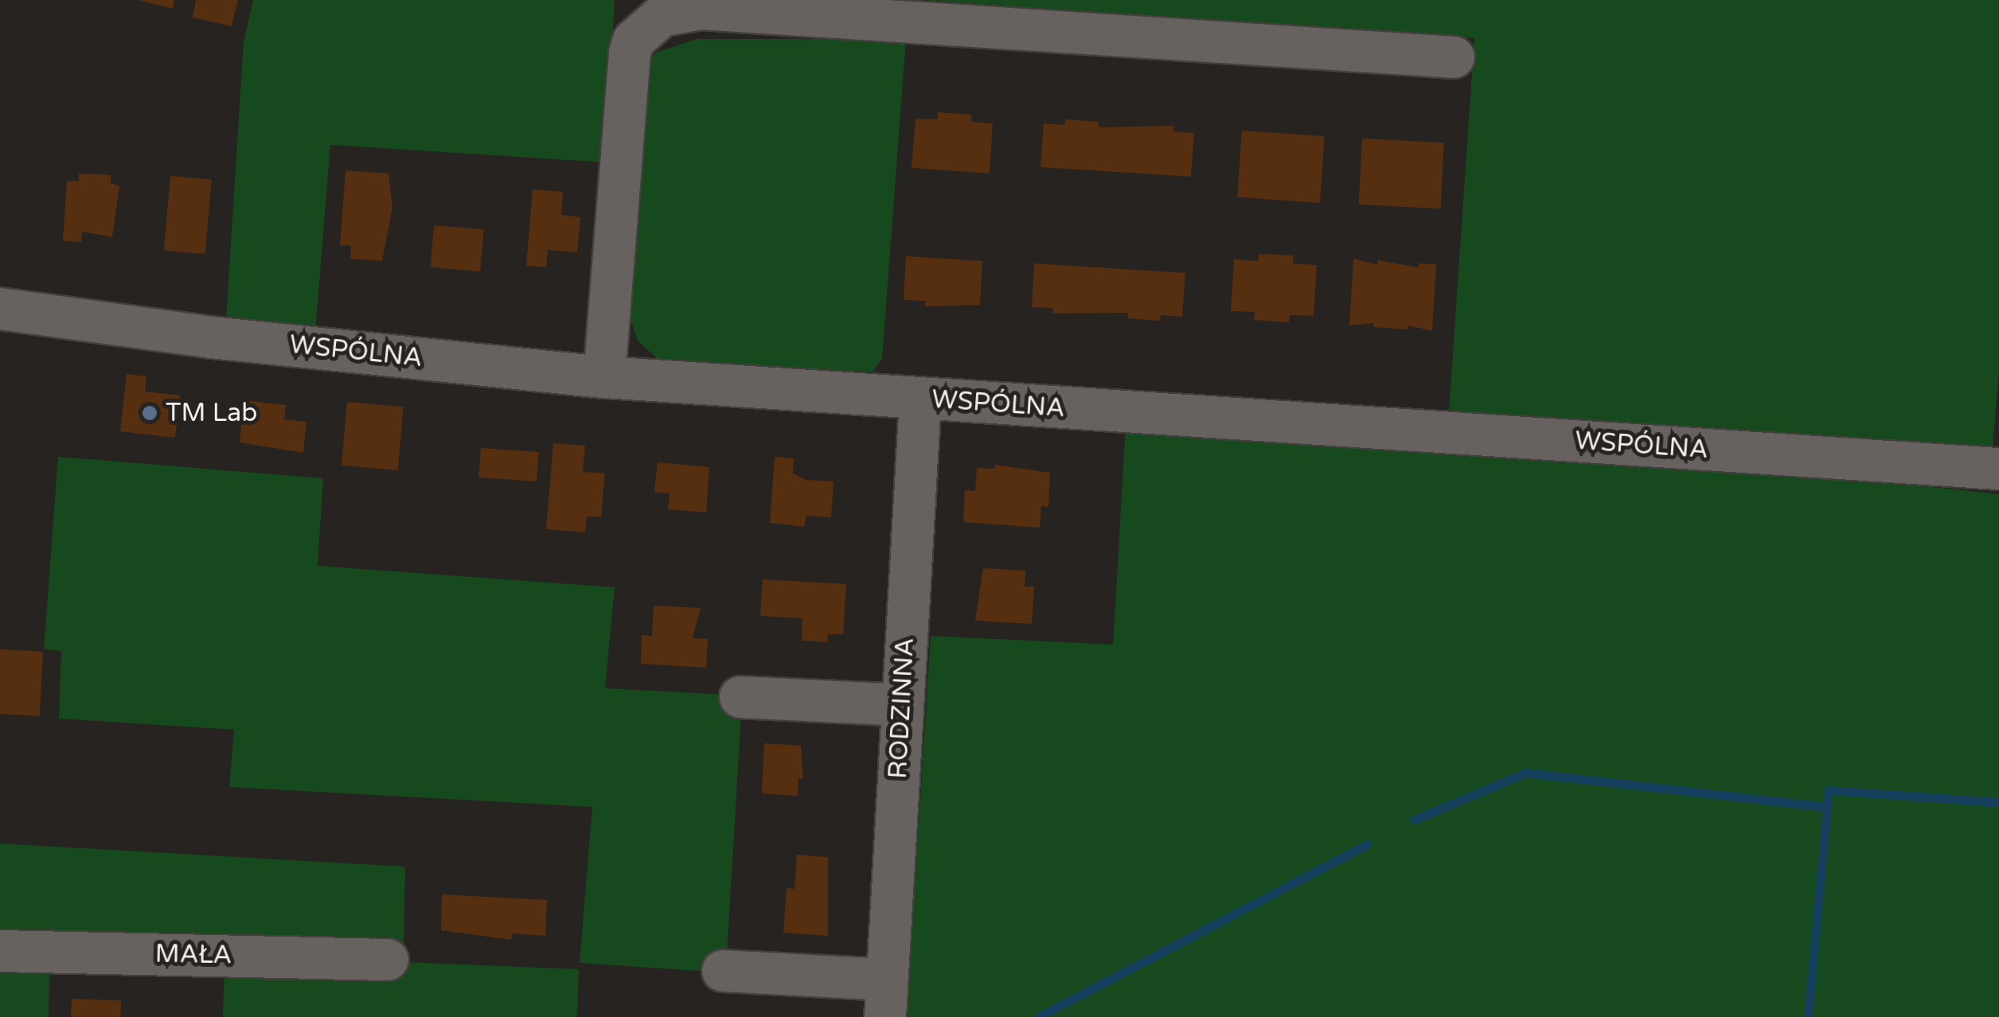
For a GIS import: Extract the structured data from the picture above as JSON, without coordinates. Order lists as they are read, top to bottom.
{
  "streets": {
    "street": ["WSPÓLNA", "RODZINNA", "MAŁA"]
  },
  "crossings": [
    ["WSPÓLNA", "RODZINNA"]
  ],
  "places": ["TM Lab"]
}
